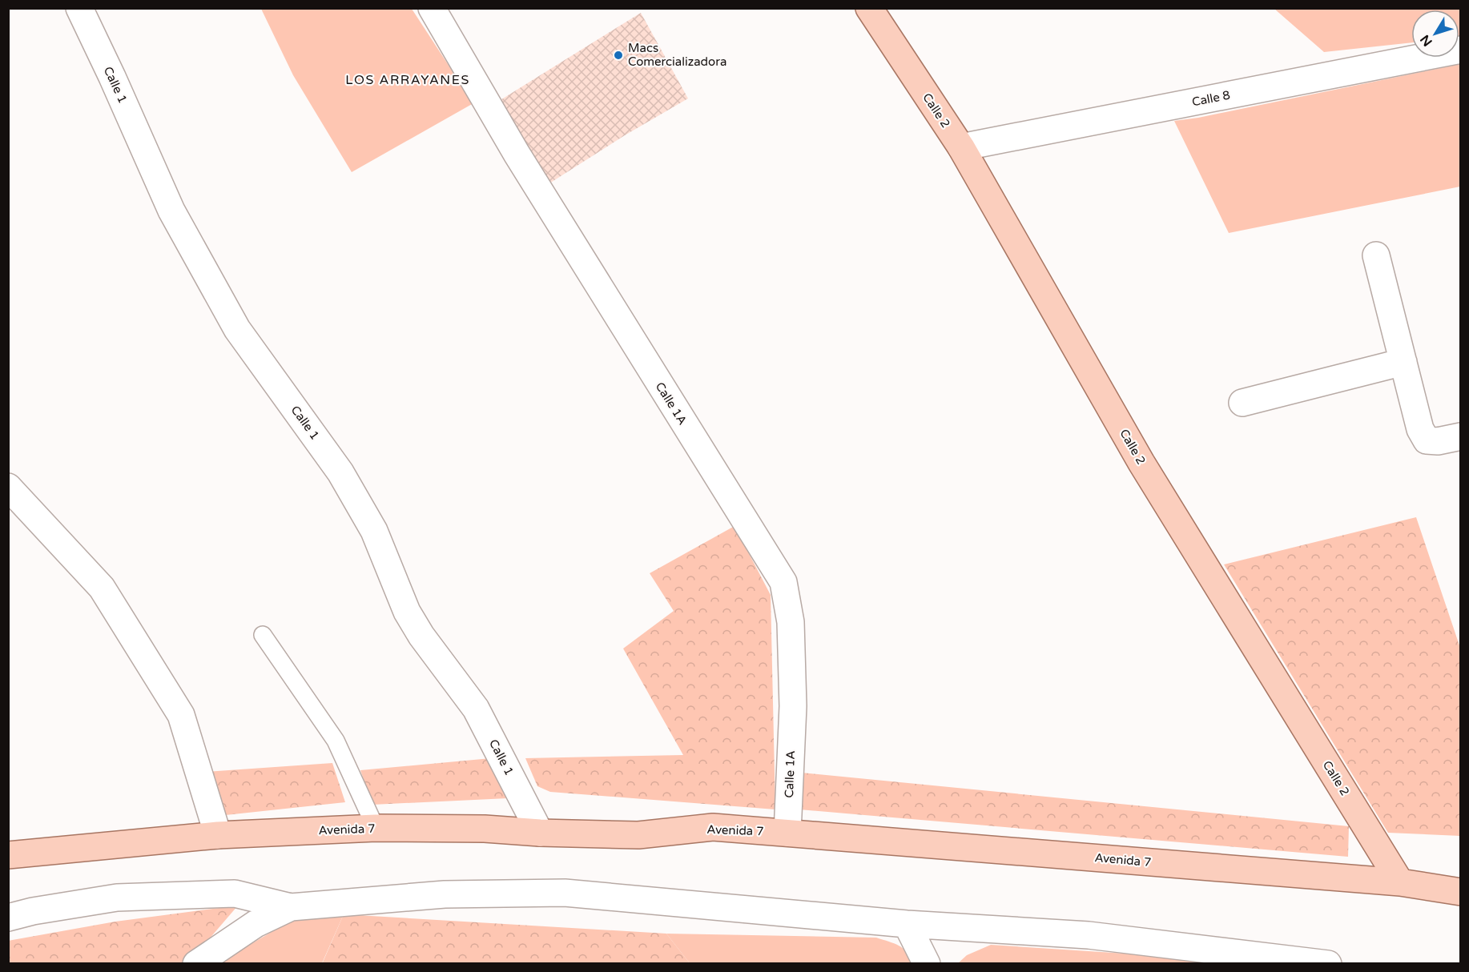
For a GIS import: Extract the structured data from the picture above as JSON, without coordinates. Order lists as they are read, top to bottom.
{
  "streets": {
    "main road": ["Calle 2", "Avenida 7"],
    "street": ["Calle 1", "Calle 8", "Calle 1A"]
  },
  "crossings": [
    ["Calle 1", "Avenida 7"],
    ["Calle 8", "Calle 2"],
    ["Calle 2", "Avenida 7"],
    ["Calle 1A", "Avenida 7"]
  ],
  "districts": ["LOS ARRAYANES"],
  "places": ["Macs Comercializadora"],
  "north": "bottom left"
}
